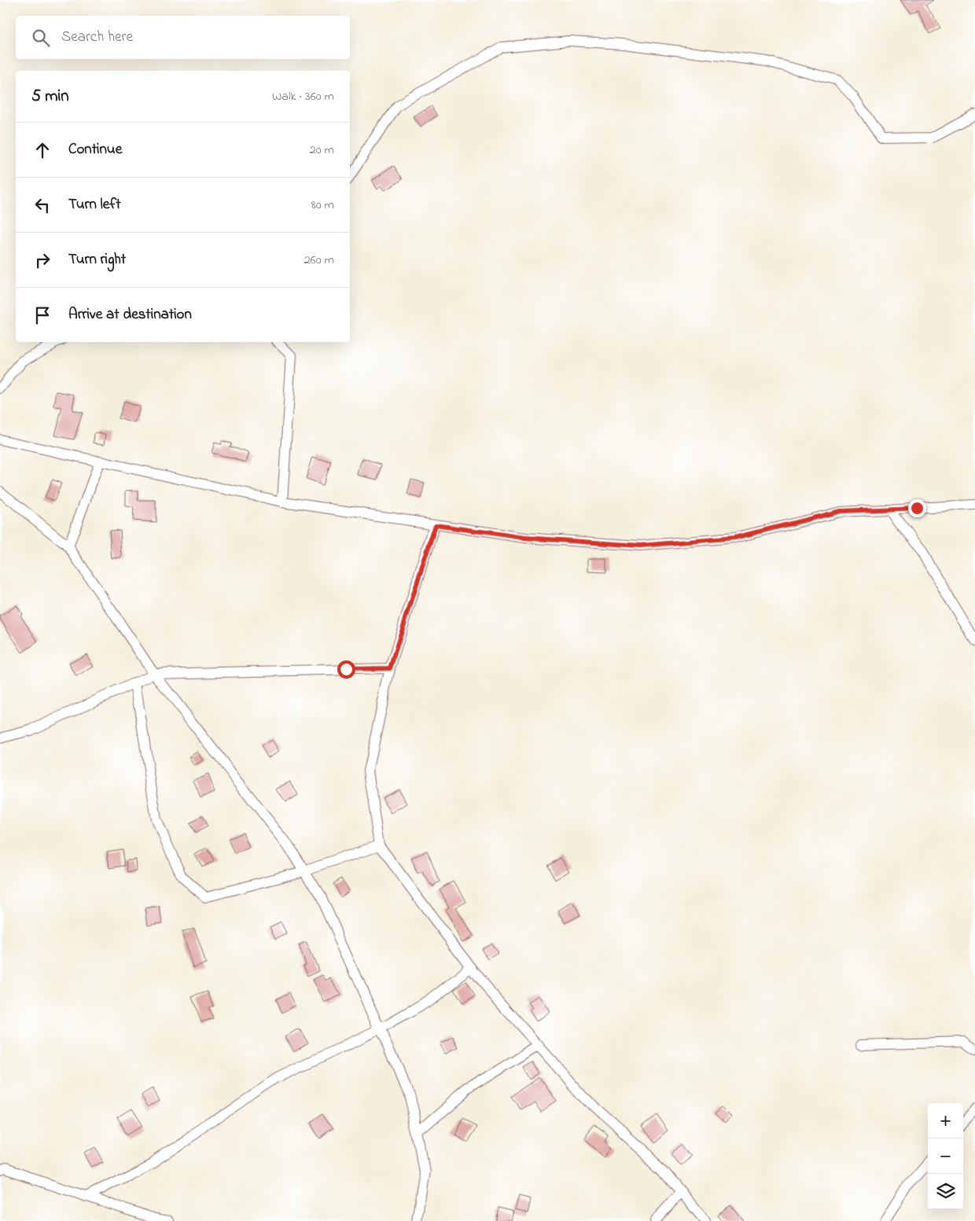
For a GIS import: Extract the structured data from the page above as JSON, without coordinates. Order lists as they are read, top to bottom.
{
  "page": {
    "search": "Search here",
    "heading": ["5 min", "Walk · 360 m"],
    "list": [
      ["Continue", "20 m"],
      ["Turn left", "80 m"],
      ["Turn right", "260 m"],
      "Arrive at destination"
    ],
    "map_buttons": ["+", "−"]
  }
}
